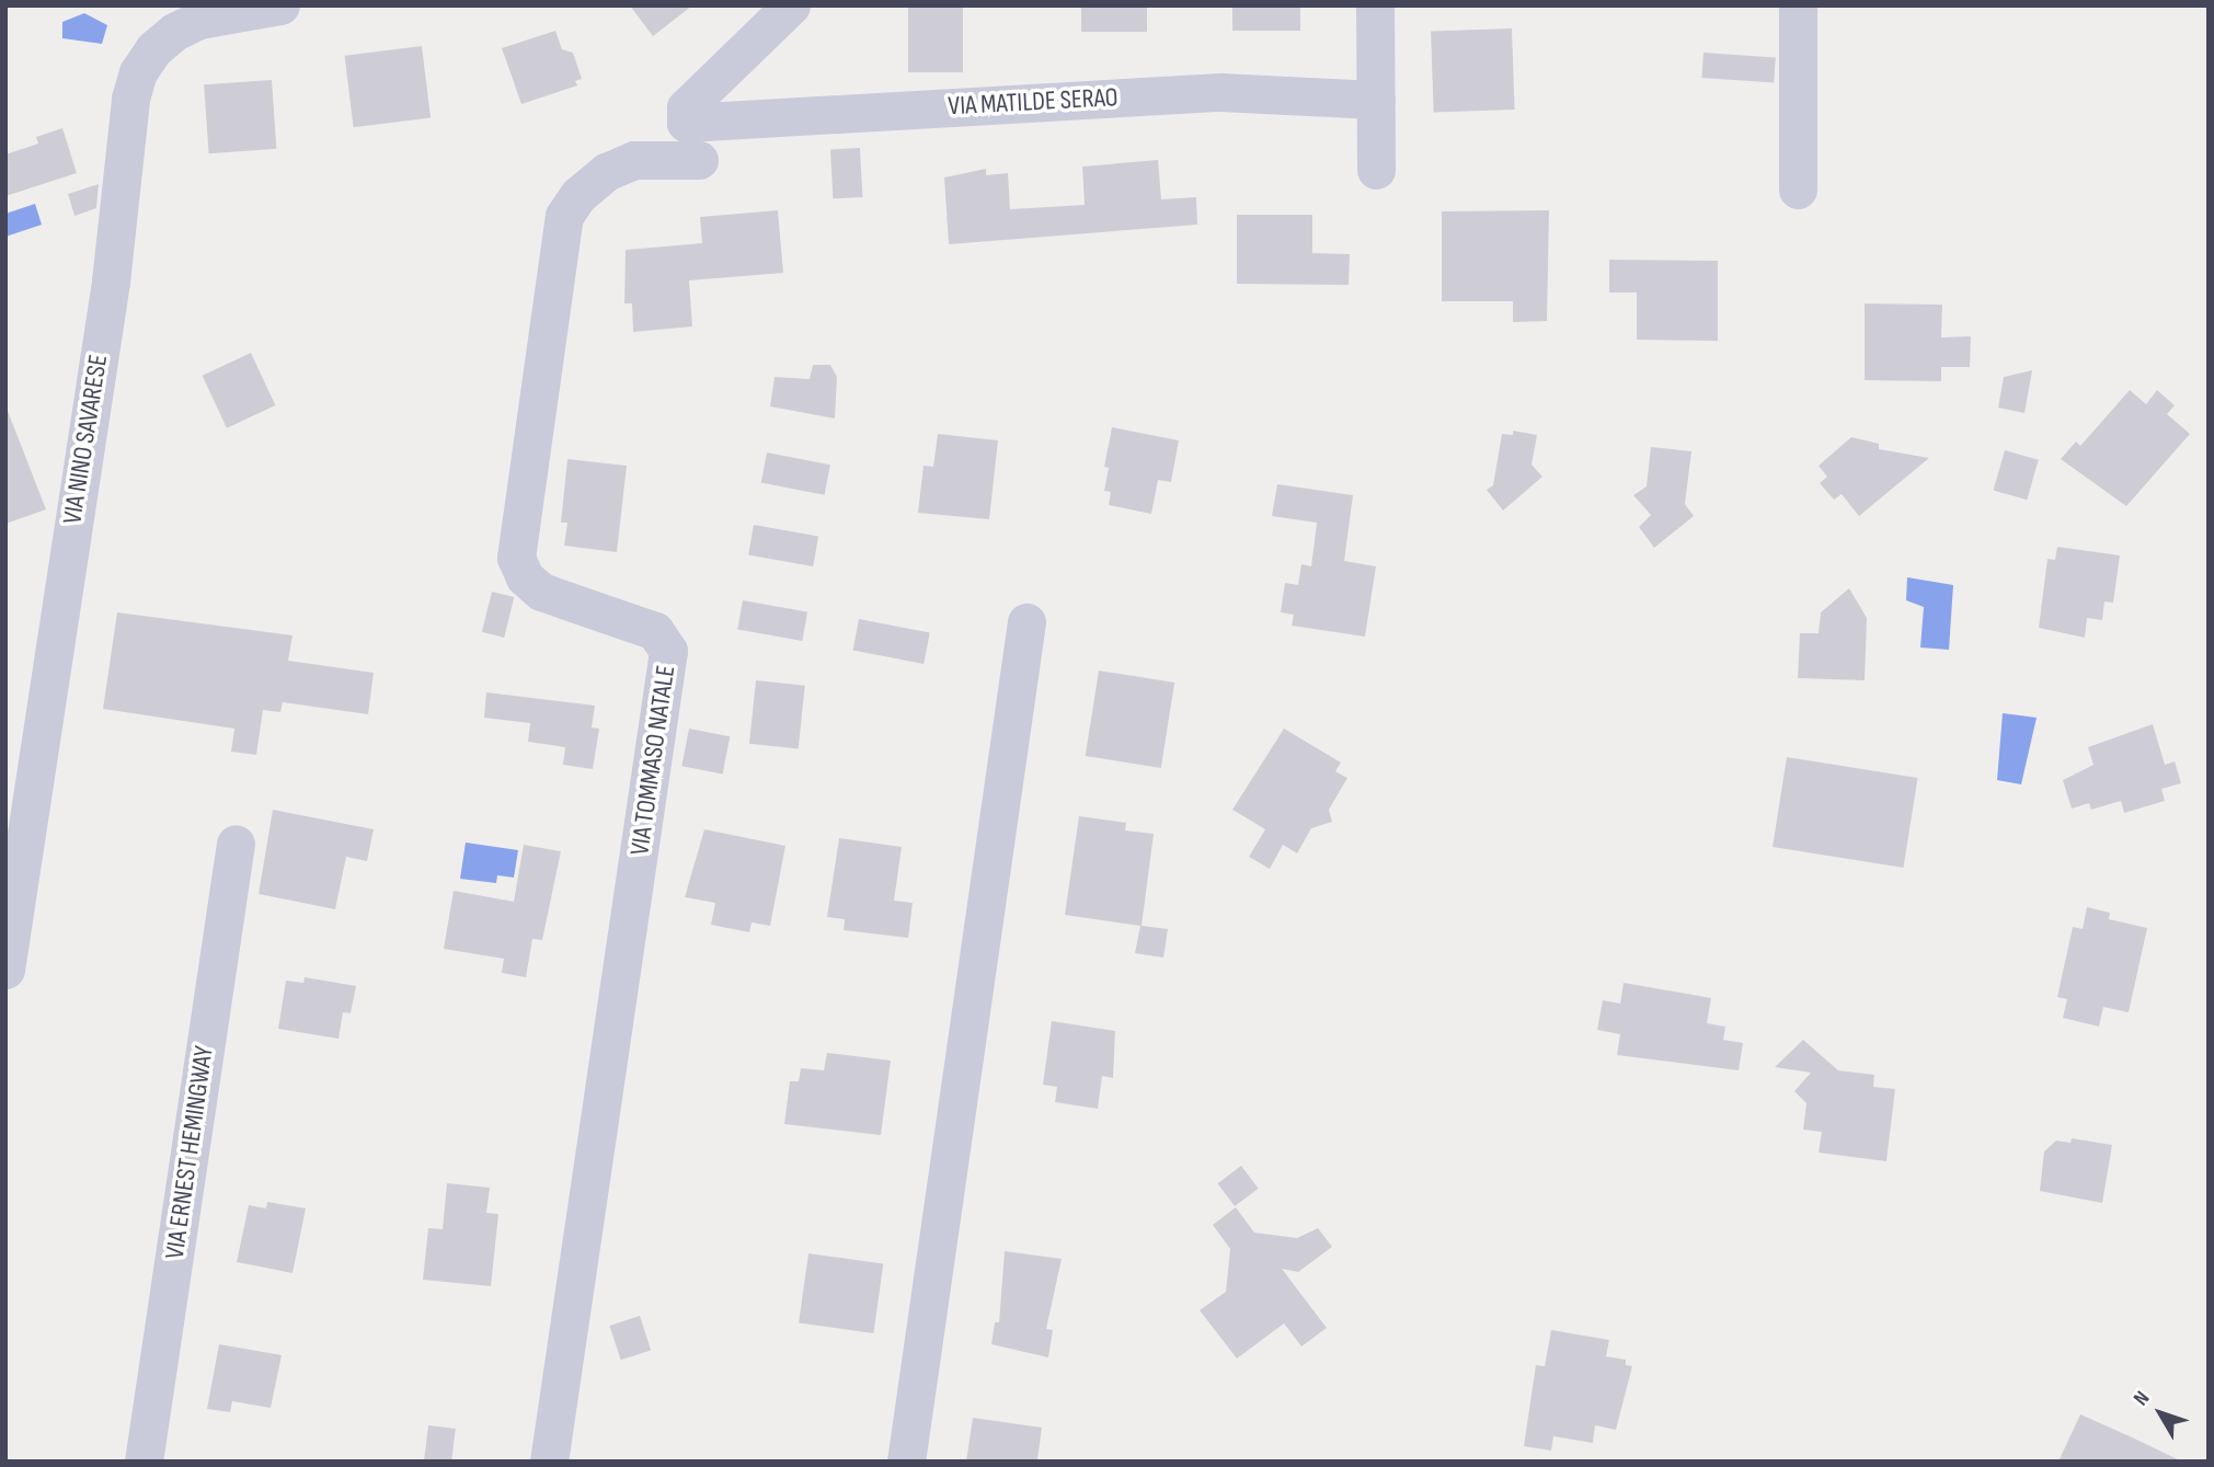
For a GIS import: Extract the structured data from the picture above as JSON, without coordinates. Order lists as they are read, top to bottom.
{
  "streets": {
    "street": [
      "VIA MATILDE SERAO",
      "VIA NINO SAVARESE",
      "VIA TOMMASO NATALE",
      "VIA ERNEST HEMINGWAY"
    ]
  },
  "crossings": [
    ["VIA MATILDE SERAO", "VIA TOMMASO NATALE"]
  ],
  "north": "top left"
}
